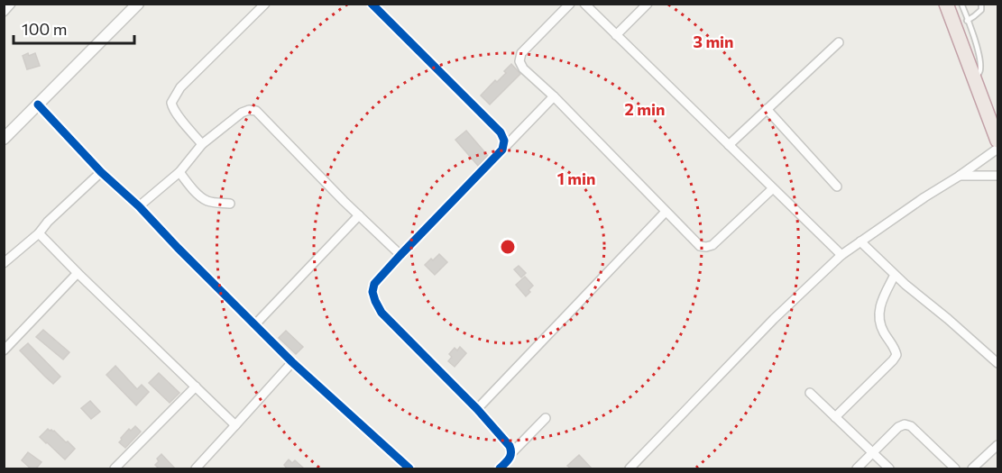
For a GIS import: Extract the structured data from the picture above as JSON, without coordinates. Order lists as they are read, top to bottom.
{
  "scale_bar": "100 m",
  "rings": ["3 min", "2 min", "1 min"]
}
